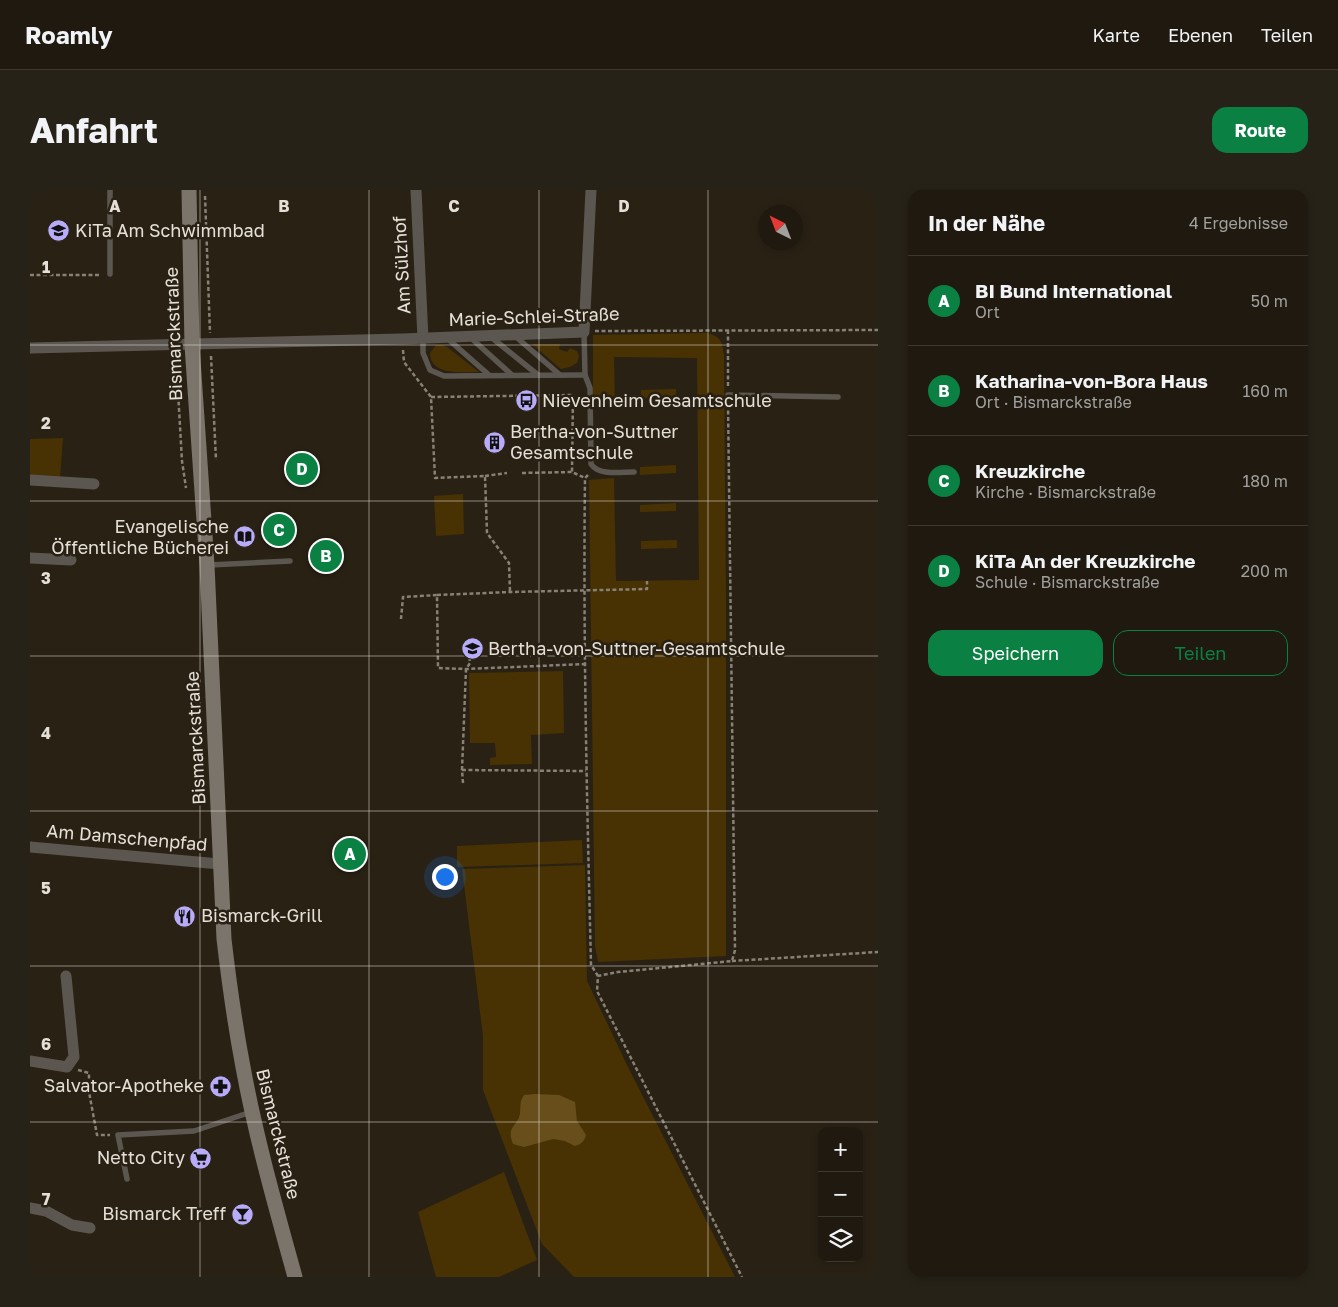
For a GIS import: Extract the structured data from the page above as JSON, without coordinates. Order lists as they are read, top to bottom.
{
  "streets": {
    "street": [
      "Am Sülzhof",
      "Marie-Schlei-Straße",
      "Bismarckstraße",
      "Am Damschenpfad"
    ]
  },
  "crossings": [
    ["Am Sülzhof", "Marie-Schlei-Straße"],
    ["Marie-Schlei-Straße", "Bismarckstraße"],
    ["Bismarckstraße", "Am Damschenpfad"]
  ],
  "places": {
    "school or university": ["KiTa Am Schwimmbad", "Bertha-von-Suttner-Gesamtschule"],
    "bus stop": ["Nievenheim Gesamtschule"],
    "building": ["Bertha-von-Suttner Gesamtschule"],
    "library": ["Evangelische Öffentliche Bücherei"],
    "restaurant": ["Bismarck-Grill"],
    "pharmacy": ["Salvator-Apotheke"],
    "supermarket": ["Netto City"],
    "bar": ["Bismarck Treff"]
  },
  "north": "top left",
  "page": {
    "header": "Roamly",
    "nav": ["Karte", "Ebenen", "Teilen"],
    "buttons": [
      "Route",
      ["Speichern", "Teilen"]
    ],
    "title": "Anfahrt",
    "heading": ["In der Nähe", "4 Ergebnisse"],
    "list": [
      {
        "mark": "A",
        "name": "BI Bund International",
        "note": "Ort",
        "value": "50 m"
      },
      {
        "mark": "B",
        "name": "Katharina-von-Bora Haus",
        "note": "Ort · Bismarckstraße",
        "value": "160 m"
      },
      {
        "mark": "C",
        "name": "Kreuzkirche",
        "note": "Kirche · Bismarckstraße",
        "value": "180 m"
      },
      {
        "mark": "D",
        "name": "KiTa An der Kreuzkirche",
        "note": "Schule · Bismarckstraße",
        "value": "200 m"
      }
    ],
    "pins": [
      "D",
      "C",
      "B",
      "A"
    ],
    "map_buttons": ["+", "−"]
  },
  "grid": {
    "columns": [
      "A",
      "B",
      "C",
      "D"
    ],
    "rows": [
      "1",
      "2",
      "3",
      "4",
      "5",
      "6",
      "7"
    ]
  }
}
